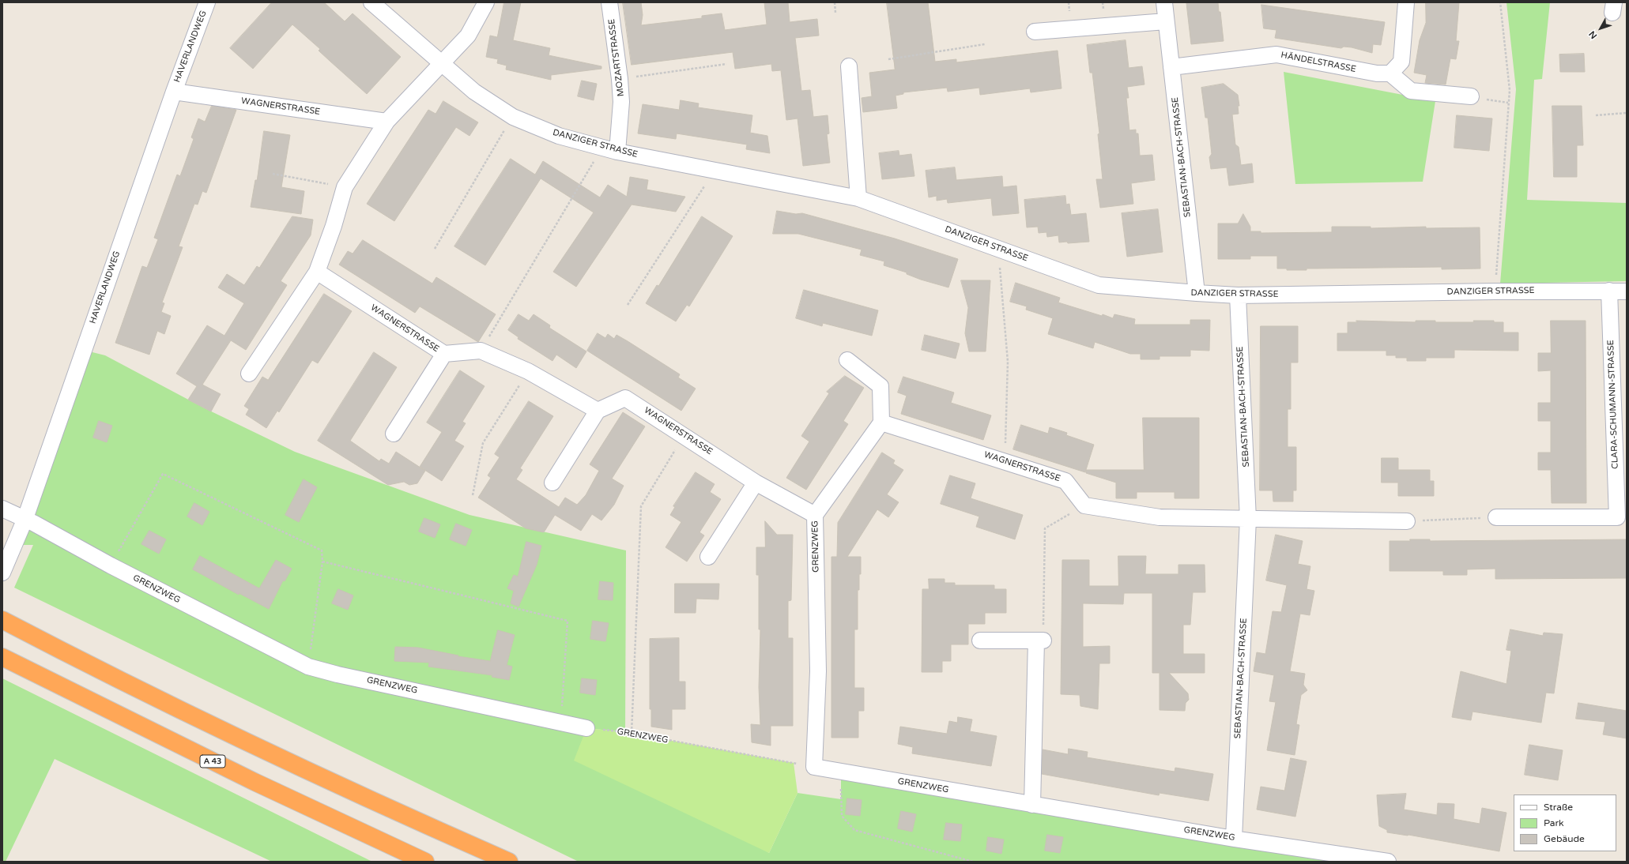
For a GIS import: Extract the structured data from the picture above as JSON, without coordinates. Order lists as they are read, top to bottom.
{
  "streets": {
    "highway": ["A 43"],
    "street": [
      "HAVERLANDWEG",
      "MOZARTSTRASSE",
      "HÄNDELSTRASSE",
      "WAGNERSTRASSE",
      "DANZIGER STRASSE",
      "SEBASTIAN-BACH-STRASSE",
      "CLARA-SCHUMANN-STRASSE",
      "GRENZWEG"
    ]
  },
  "crossings": [
    ["HAVERLANDWEG", "WAGNERSTRASSE"],
    ["HAVERLANDWEG", "GRENZWEG"],
    ["MOZARTSTRASSE", "DANZIGER STRASSE"],
    ["HÄNDELSTRASSE", "SEBASTIAN-BACH-STRASSE"],
    ["WAGNERSTRASSE", "GRENZWEG"],
    ["DANZIGER STRASSE", "SEBASTIAN-BACH-STRASSE"],
    ["DANZIGER STRASSE", "CLARA-SCHUMANN-STRASSE"],
    ["SEBASTIAN-BACH-STRASSE", "GRENZWEG"]
  ],
  "legend": ["Straße", "Park", "Gebäude"],
  "north": "bottom left"
}
